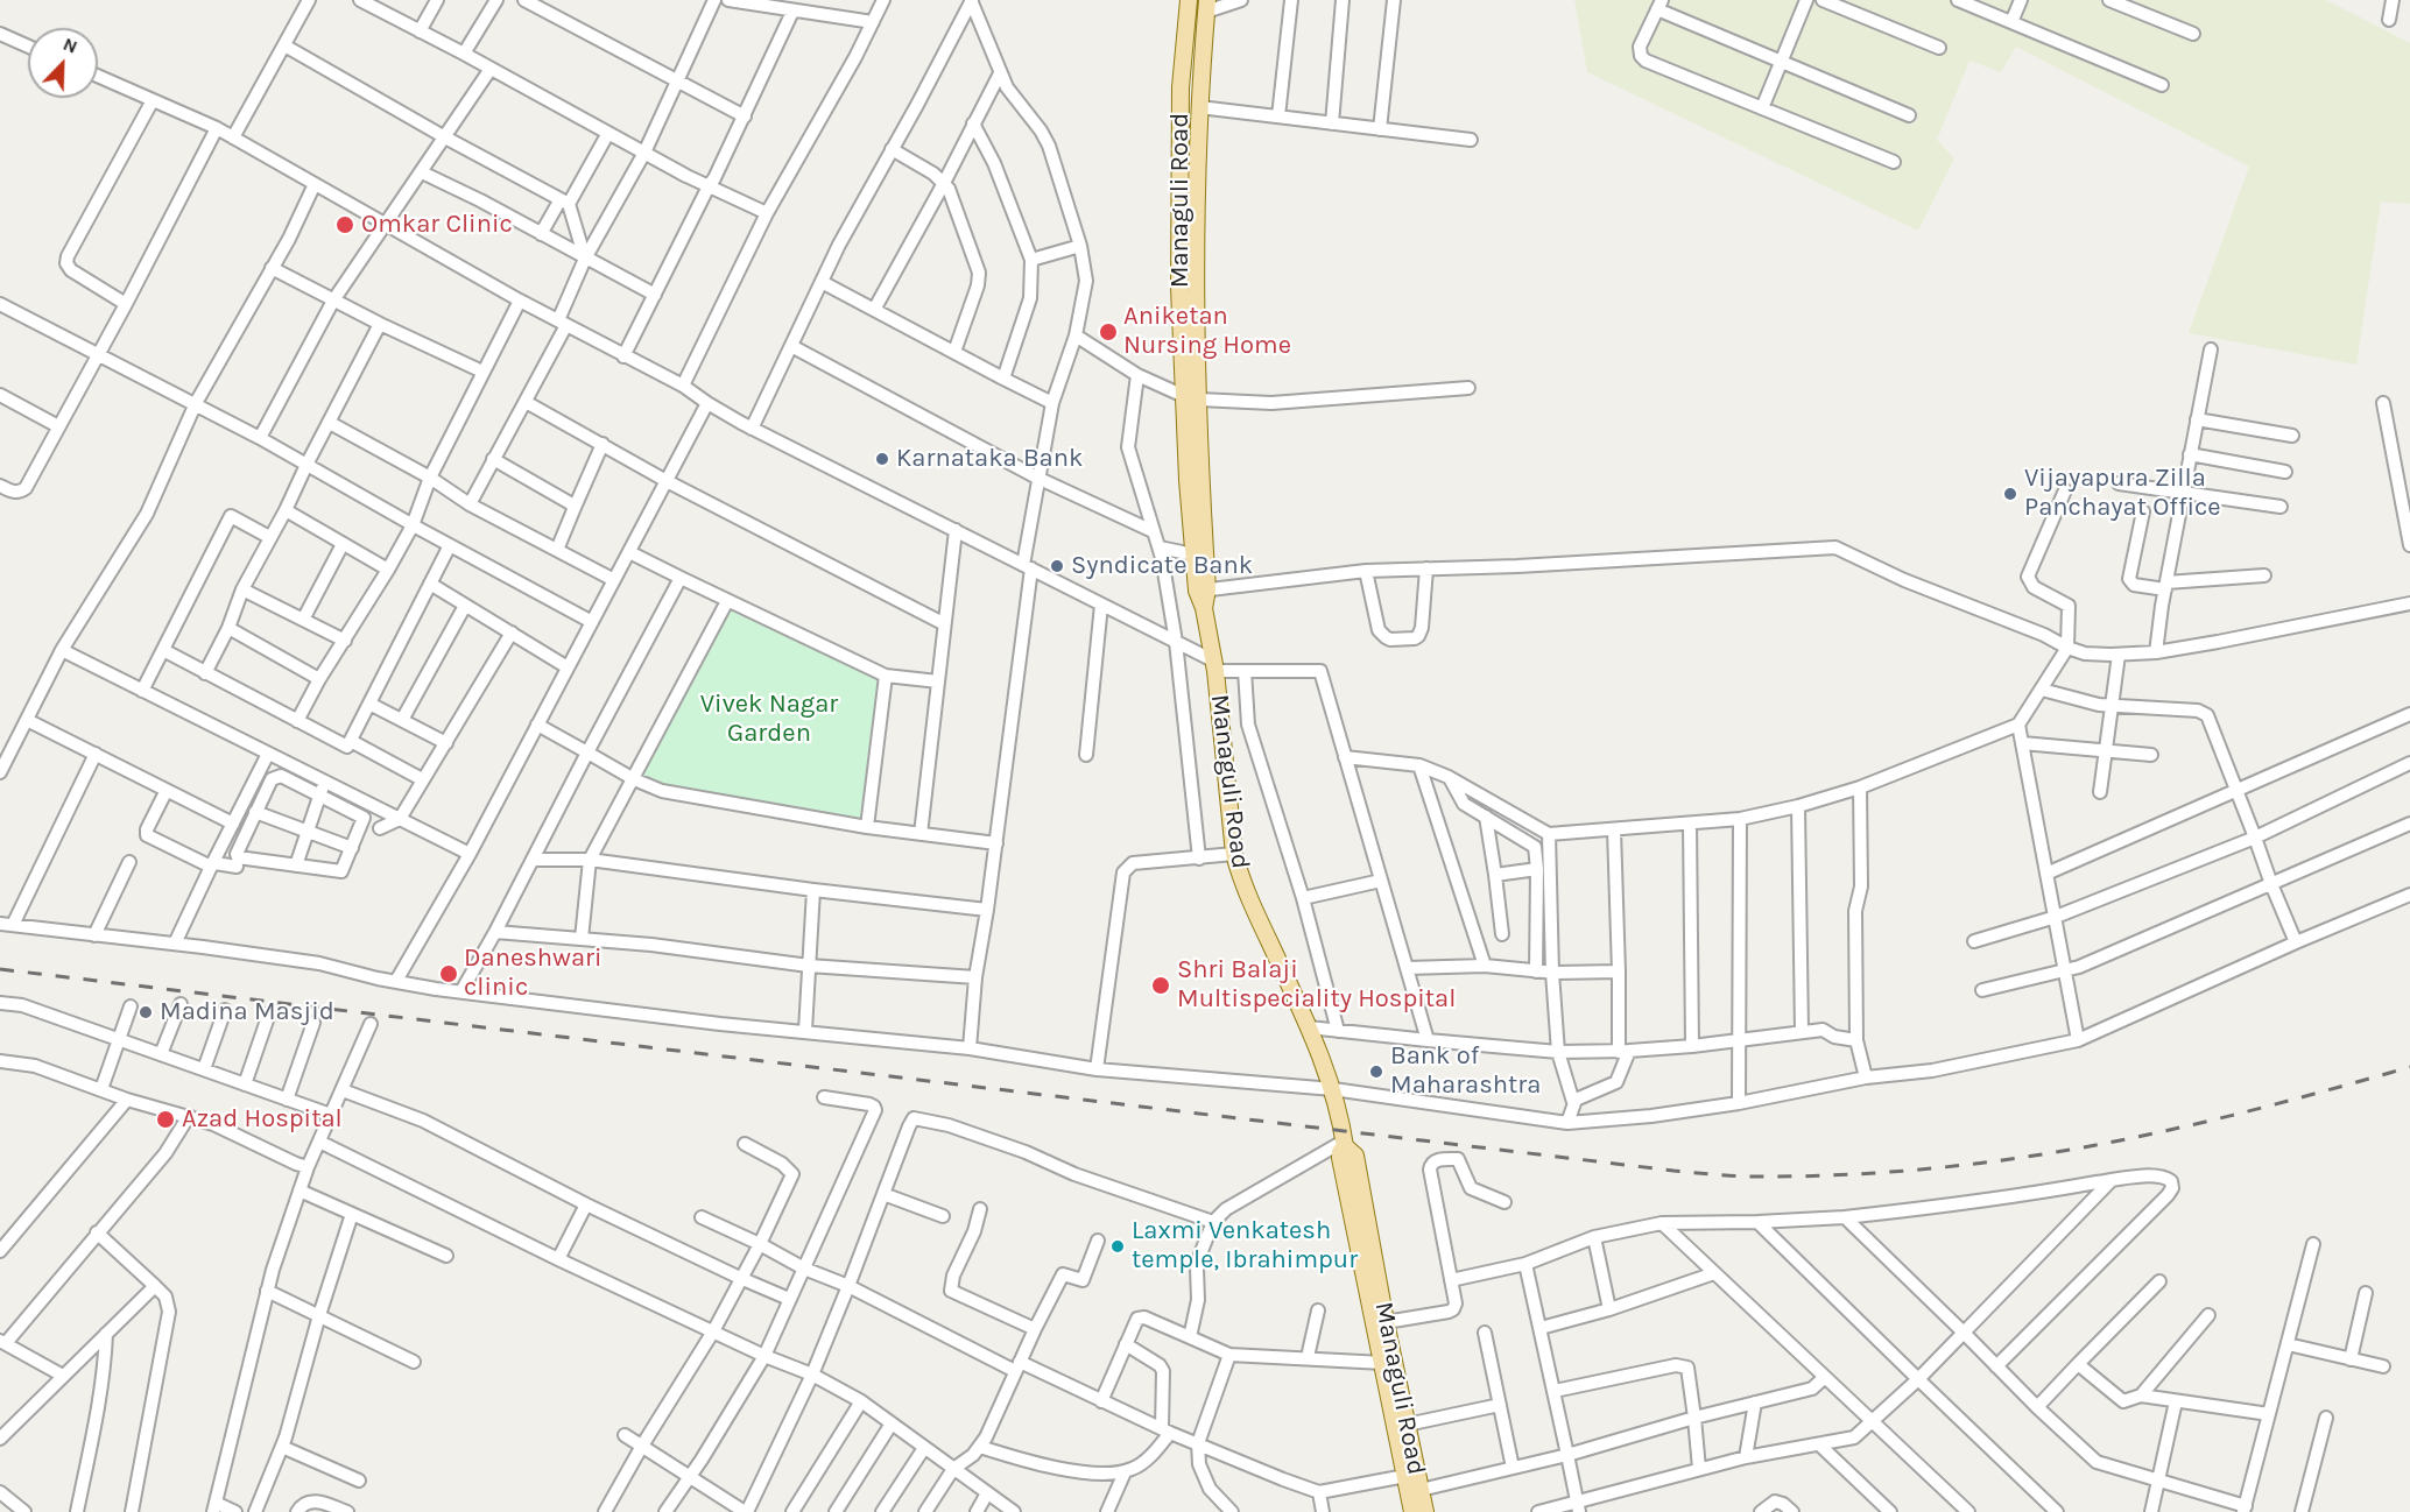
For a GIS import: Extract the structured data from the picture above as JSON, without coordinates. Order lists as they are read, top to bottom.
{
  "streets": {
    "main road": ["Managuli Road"]
  },
  "parks": ["Vivek Nagar Garden"],
  "places": [
    "Omkar Clinic",
    "Aniketan Nursing Home",
    "Karnataka Bank",
    "Vijayapura Zilla Panchayat Office",
    "Syndicate Bank",
    "Daneshwari clinic",
    "Shri Balaji Multispeciality Hospital",
    "Madina Masjid",
    "Bank of Maharashtra",
    "Azad Hospital",
    "Laxmi Venkatesh temple, Ibrahimpur"
  ],
  "north": "top right"
}
